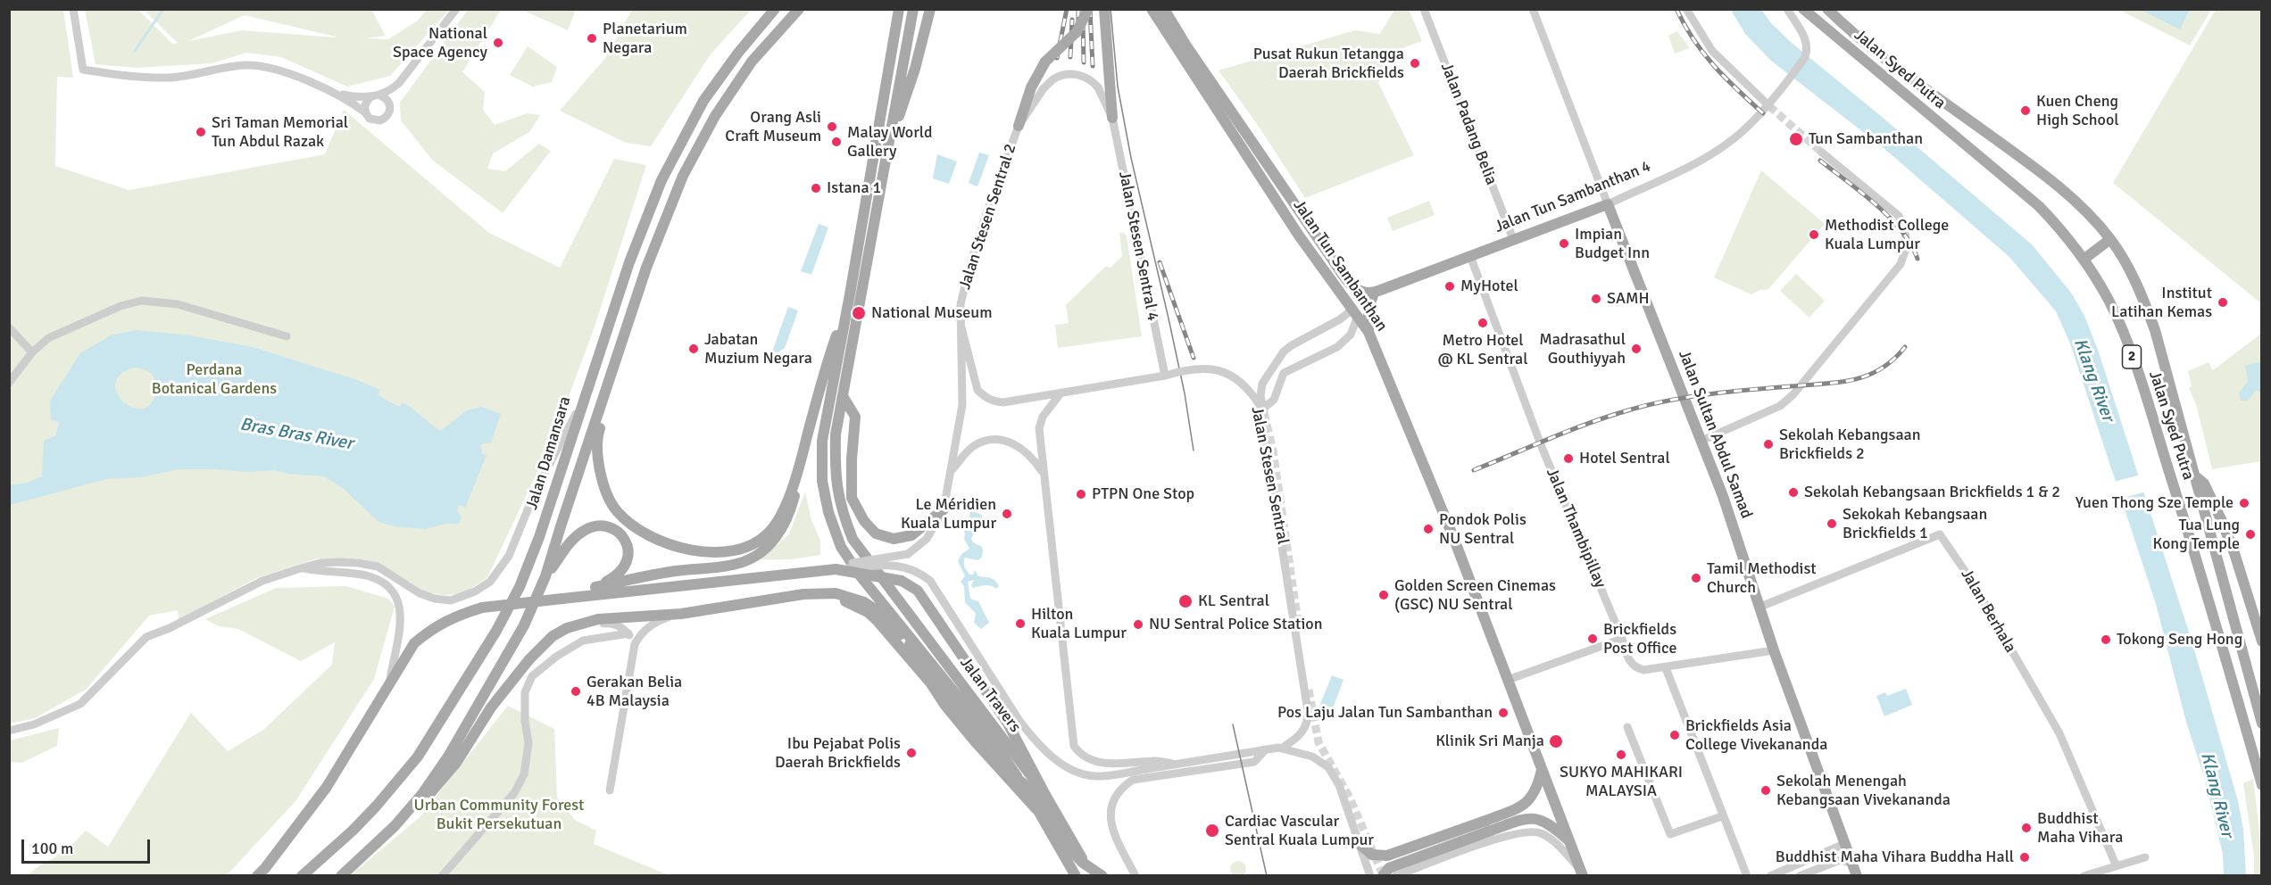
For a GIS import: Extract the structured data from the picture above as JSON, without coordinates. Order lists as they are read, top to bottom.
{
  "streets": {
    "main road": [
      "Jalan Syed Putra",
      "Jalan Tun Sambanthan 4",
      "Jalan Tun Sambanthan",
      "2",
      "Jalan Sultan Abdul Samad",
      "Jalan Damansara",
      "Jalan Travers"
    ],
    "street": [
      "Jalan Padang Belia",
      "Jalan Stesen Sentral 2",
      "Jalan Stesen Sentral 4",
      "Jalan Stesen Sentral",
      "Jalan Thambipillay",
      "Jalan Berhala"
    ]
  },
  "crossings": [
    ["Jalan Padang Belia", "Jalan Tun Sambanthan 4"],
    ["Jalan Tun Sambanthan 4", "Jalan Tun Sambanthan"],
    ["Jalan Tun Sambanthan 4", "Jalan Sultan Abdul Samad"],
    ["Jalan Tun Sambanthan 4", "Jalan Thambipillay"],
    ["Jalan Stesen Sentral 2", "Jalan Stesen Sentral 4"],
    ["Jalan Stesen Sentral 2", "Jalan Stesen Sentral"],
    ["Jalan Stesen Sentral 4", "Jalan Stesen Sentral"],
    ["Jalan Sultan Abdul Samad", "Jalan Thambipillay"],
    ["Jalan Sultan Abdul Samad", "Jalan Berhala"]
  ],
  "water": ["Klang River", "Bras Bras River"],
  "parks": ["Perdana Botanical Gardens", "Urban Community Forest Bukit Persekutuan"],
  "places": [
    "Planetarium Negara",
    "National Space Agency",
    "Pusat Rukun Tetangga Daerah Brickfields",
    "Kuen Cheng High School",
    "Orang Asli Craft Museum",
    "Sri Taman Memorial Tun Abdul Razak",
    "Tun Sambanthan",
    "Malay World Gallery",
    "Istana 1",
    "Methodist College Kuala Lumpur",
    "Impian Budget Inn",
    "MyHotel",
    "SAMH",
    "Institut Latihan Kemas",
    "National Museum",
    "Metro Hotel @ KL Sentral",
    "Jabatan Muzium Negara",
    "Madrasathul Gouthiyyah",
    "Sekolah Kebangsaan Brickfields 2",
    "Hotel Sentral",
    "Sekolah Kebangsaan Brickfields 1 & 2",
    "PTPN One Stop",
    "Yuen Thong Sze Temple",
    "Le Méridien Kuala Lumpur",
    "Sekokah Kebangsaan Brickfields 1",
    "Pondok Polis NU Sentral",
    "Tua Lung Kong Temple",
    "Tamil Methodist Church",
    "Golden Screen Cinemas (GSC) NU Sentral",
    "KL Sentral",
    "Hilton Kuala Lumpur",
    "NU Sentral Police Station",
    "Brickfields Post Office",
    "Tokong Seng Hong",
    "Gerakan Belia 4B Malaysia",
    "Pos Laju Jalan Tun Sambanthan",
    "Brickfields Asia College Vivekananda",
    "Klinik Sri Manja",
    "Ibu Pejabat Polis Daerah Brickfields",
    "SUKYO MAHIKARI MALAYSIA",
    "Sekolah Menengah Kebangsaan Vivekananda",
    "Buddhist Maha Vihara",
    "Cardiac Vascular Sentral Kuala Lumpur",
    "Buddhist Maha Vihara Buddha Hall"
  ],
  "scale_bar": "100 m"
}
